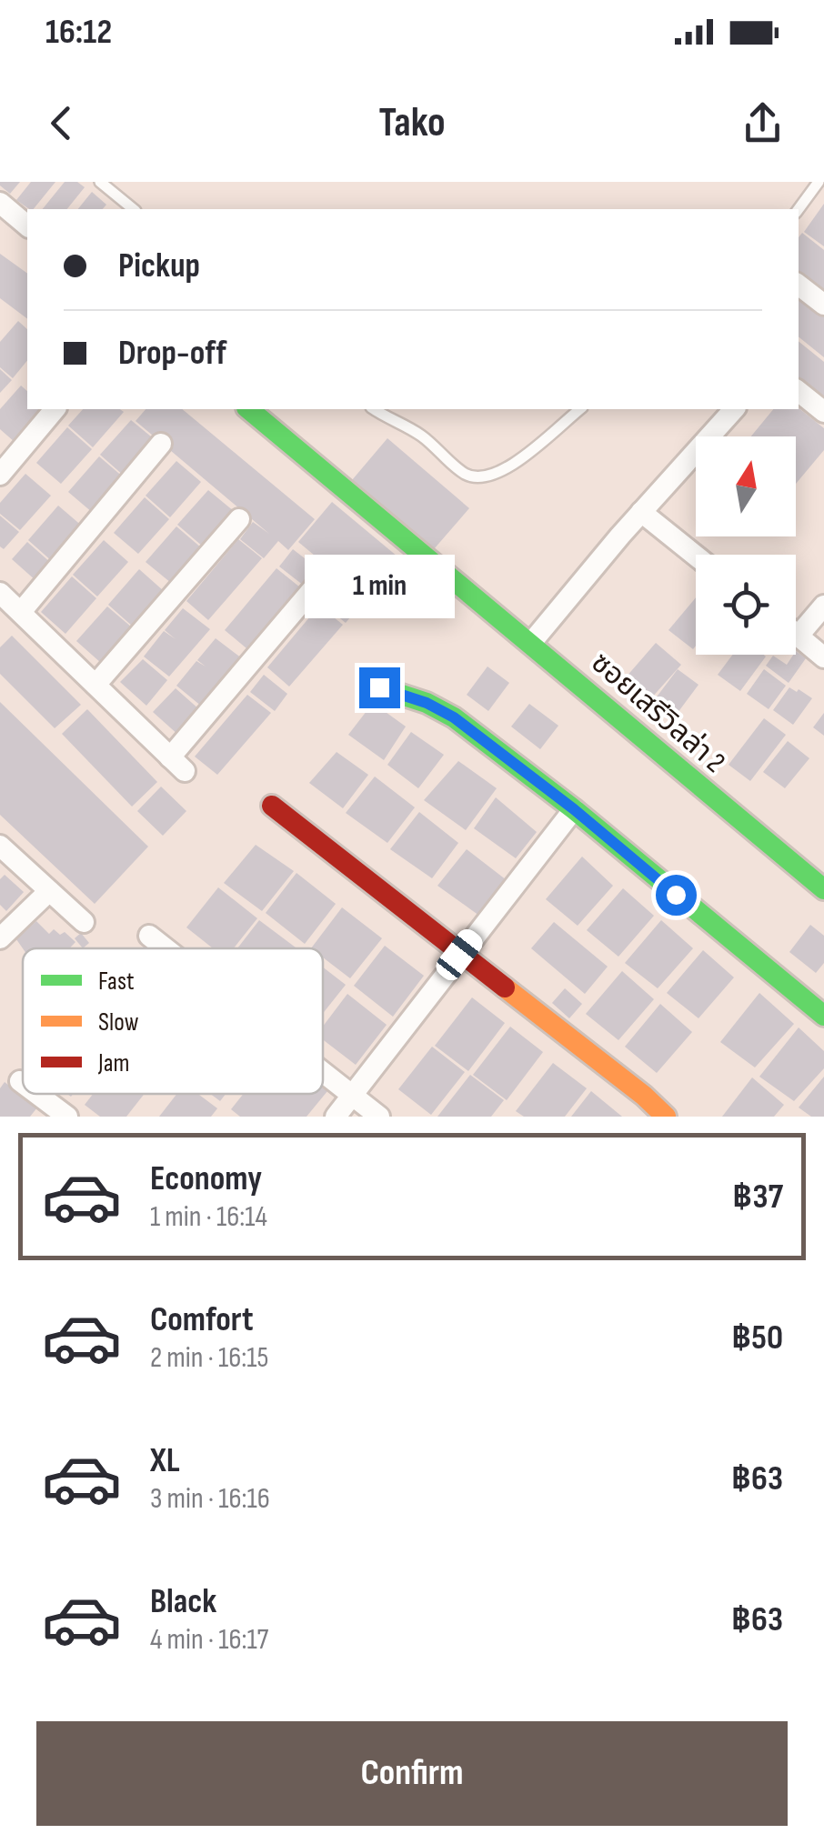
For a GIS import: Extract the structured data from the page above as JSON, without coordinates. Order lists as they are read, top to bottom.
{
  "streets": {
    "street": ["ซอยเสรีวิลล่า 2"]
  },
  "legend": ["Fast", "Slow", "Jam"],
  "north": "top",
  "page": {
    "status": "16:12",
    "header": "Tako",
    "banner": ["Pickup", "Drop-off"],
    "bubble": "1 min",
    "list": [
      {
        "name": "Economy",
        "note": "1 min · 16:14",
        "value": "฿37"
      },
      {
        "name": "Comfort",
        "note": "2 min · 16:15",
        "value": "฿50"
      },
      {
        "name": "XL",
        "note": "3 min · 16:16",
        "value": "฿63"
      },
      {
        "name": "Black",
        "note": "4 min · 16:17",
        "value": "฿63"
      }
    ],
    "buttons": "Confirm"
  }
}
